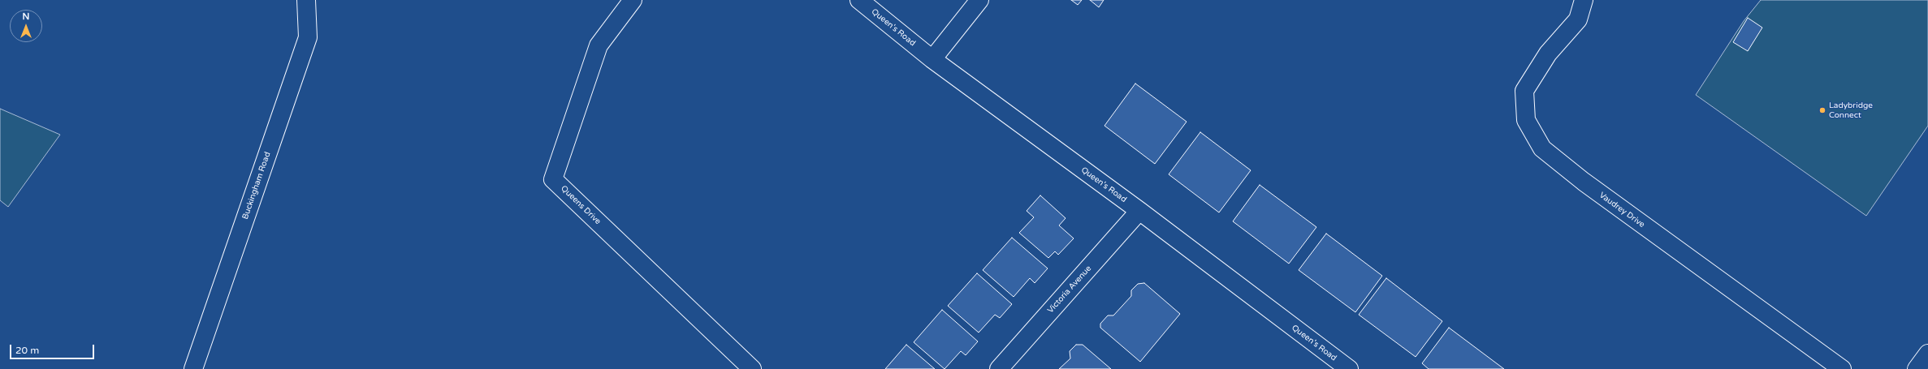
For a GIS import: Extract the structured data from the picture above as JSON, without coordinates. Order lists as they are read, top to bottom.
{
  "streets": {
    "street": [
      "Queen's Road",
      "Buckingham Road",
      "Queens Drive",
      "Vaudrey Drive",
      "Victoria Avenue"
    ]
  },
  "crossings": [
    ["Queen's Road", "Victoria Avenue"]
  ],
  "places": ["Ladybridge Connect"],
  "scale_bar": "20 m",
  "north": "top"
}
